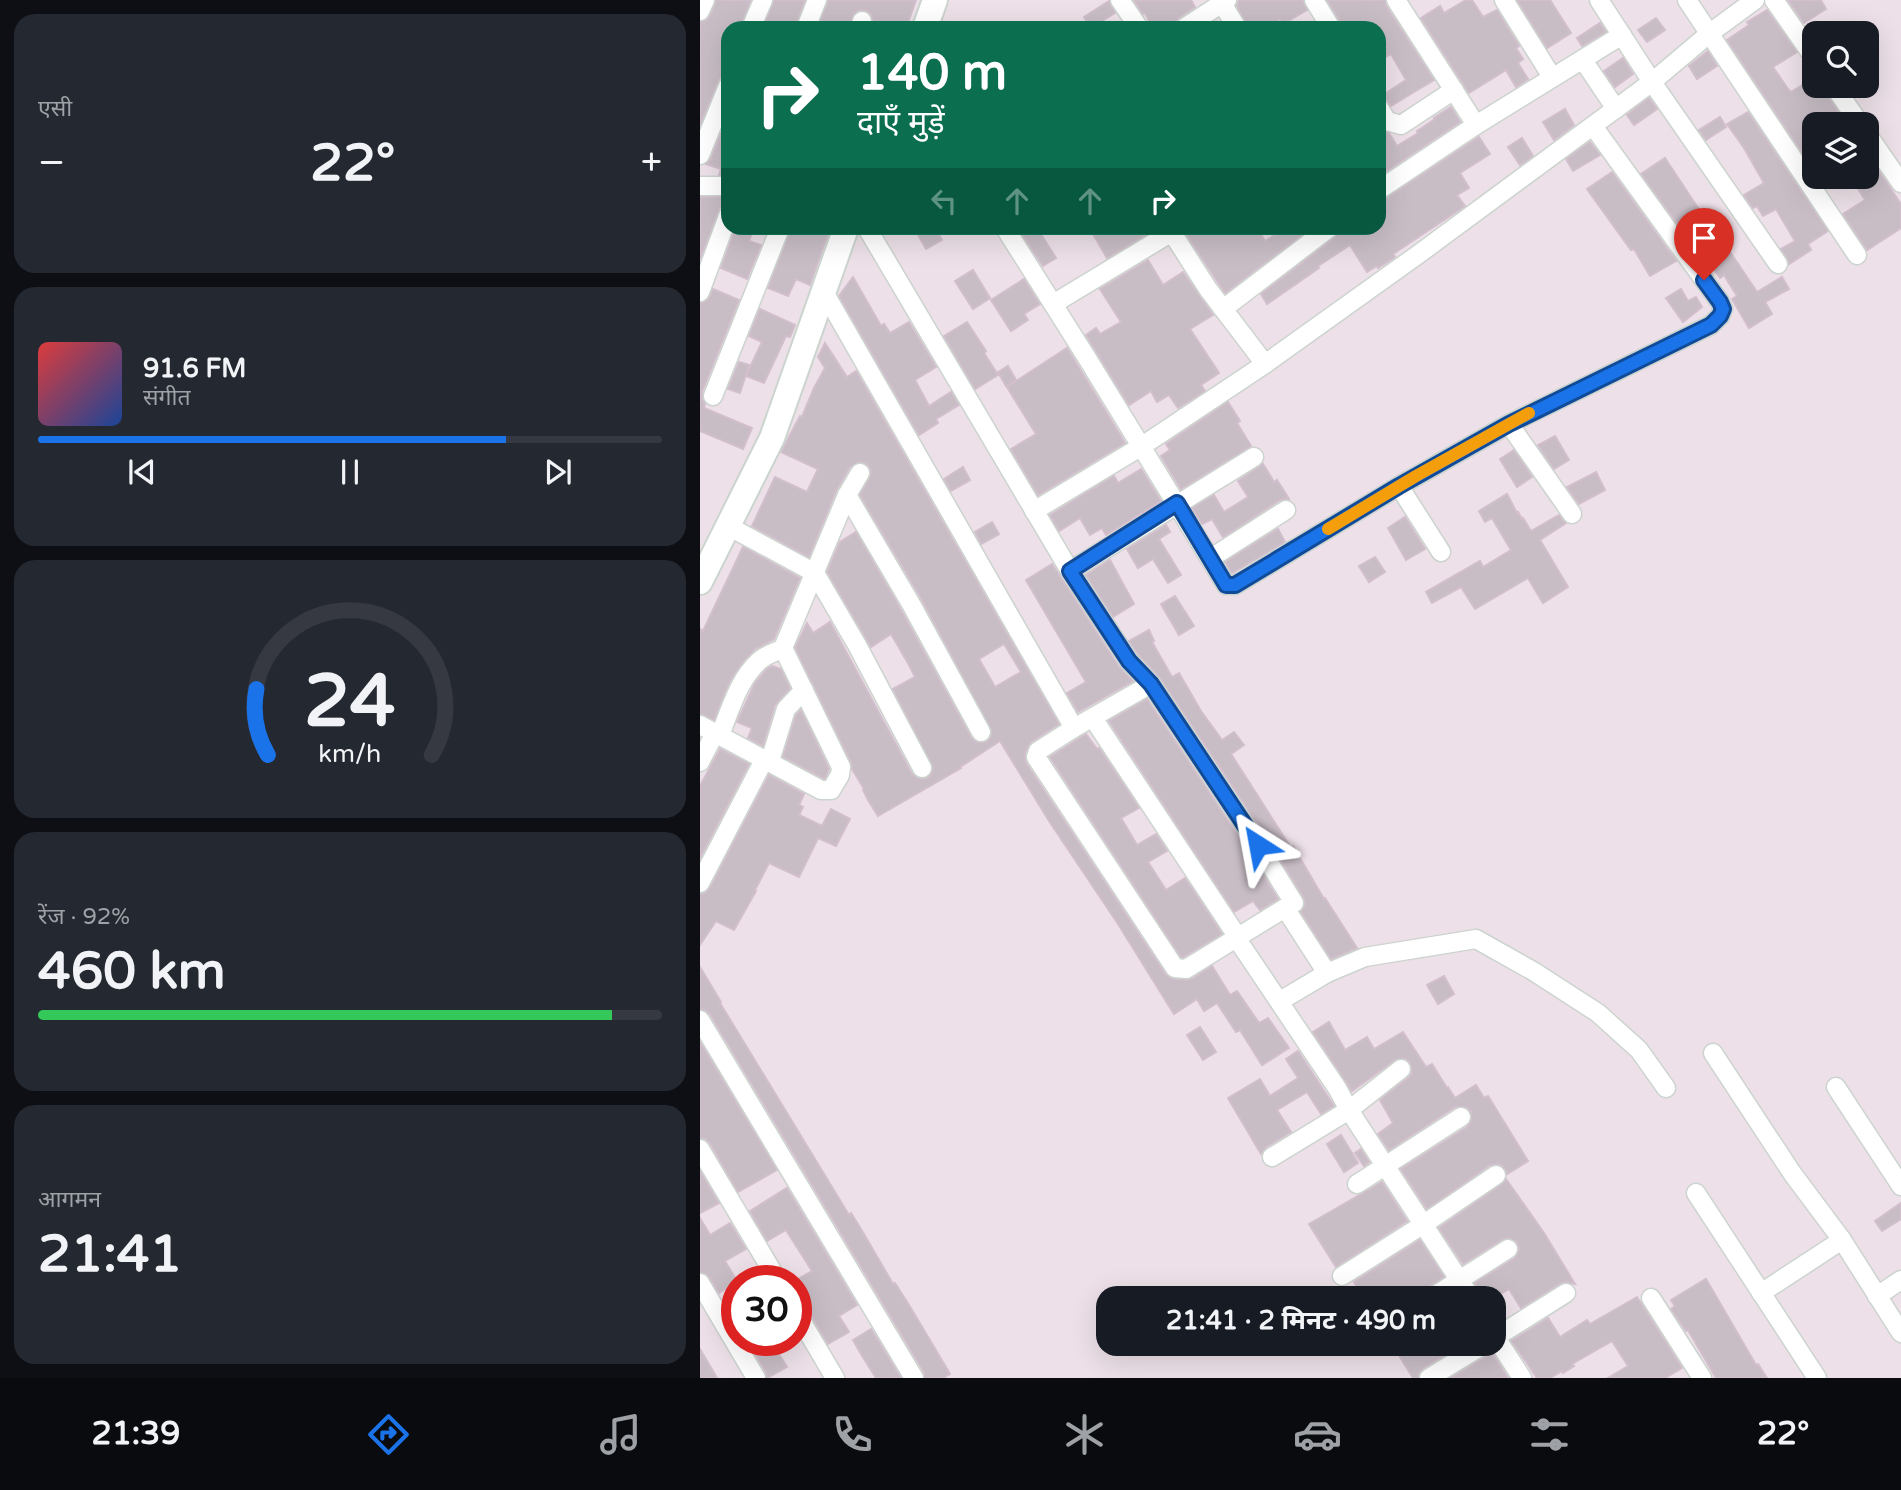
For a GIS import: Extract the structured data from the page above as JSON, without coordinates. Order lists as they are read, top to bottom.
{
  "page": {
    "tile": [
      "एसी",
      ["रेंज · 92%", "460 km"],
      ["आगमन", "21:41"]
    ],
    "turn": ["140 m", "दाएँ मुड़ें"],
    "heat": ["−", "22°", "+"],
    "song": ["91.6 FM", "संगीत"],
    "limit": "30",
    "trip": "21:41 · 2 मिनट · 490 m",
    "tabs": ["21:39", "22°"],
    "gauge": ["24", "km/h"]
  }
}
